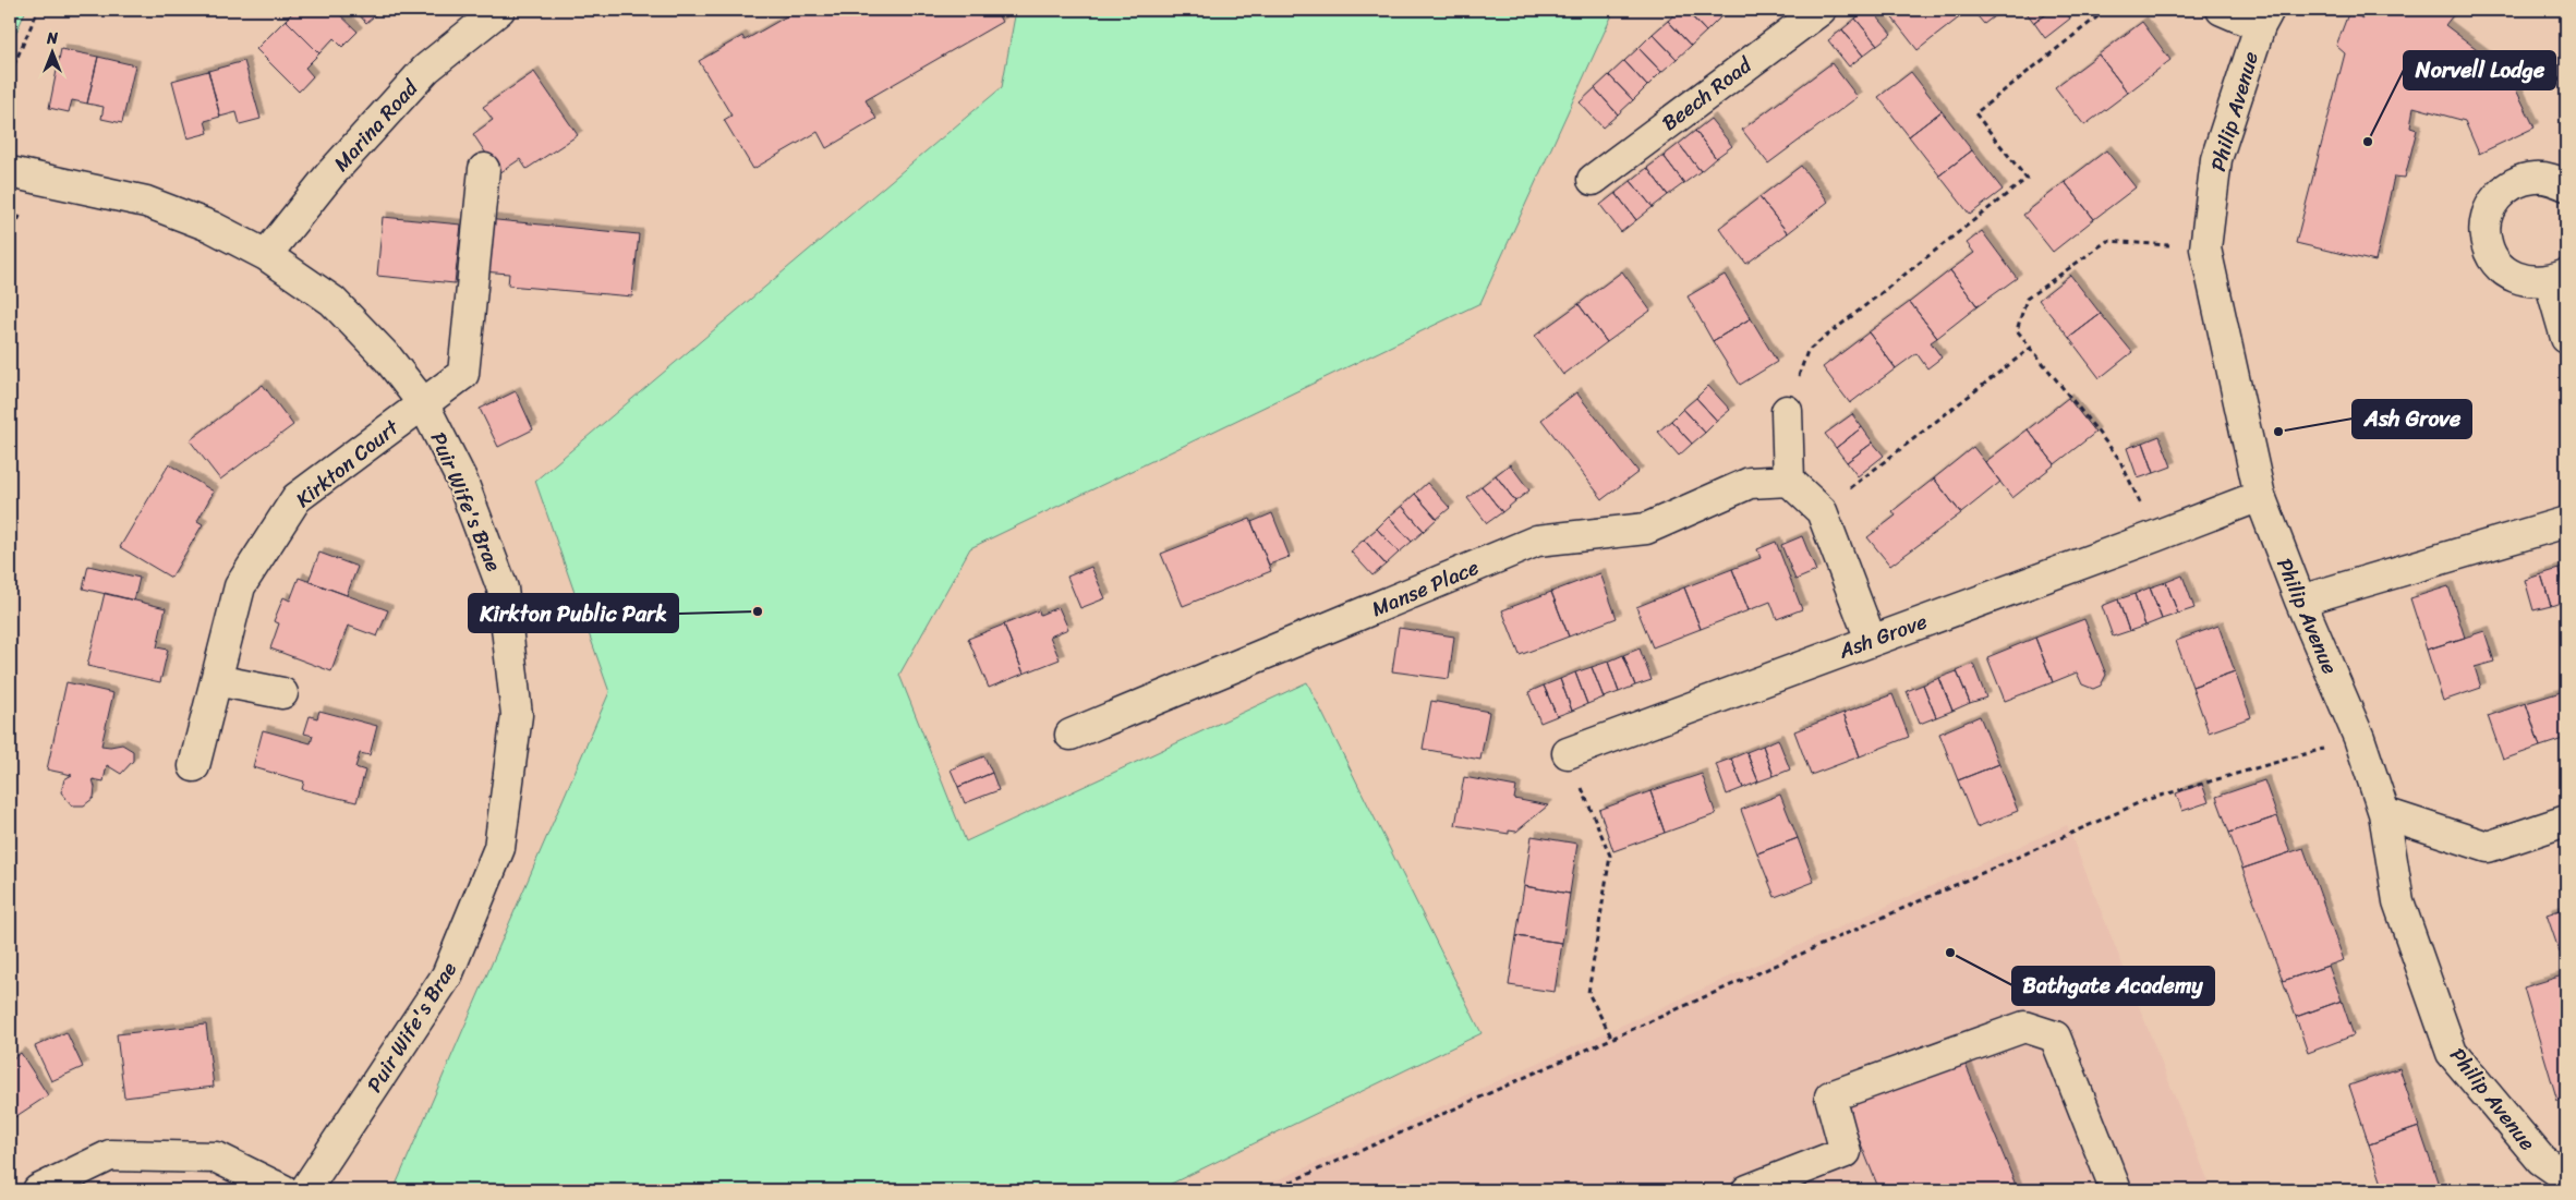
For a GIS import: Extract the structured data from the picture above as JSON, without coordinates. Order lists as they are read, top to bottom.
{
  "streets": {
    "street": [
      "Beech Road",
      "Philip Avenue",
      "Marina Road",
      "Kirkton Court",
      "Puir Wife's Brae",
      "Manse Place",
      "Ash Grove"
    ]
  },
  "crossings": [
    ["Philip Avenue", "Ash Grove"],
    ["Marina Road", "Puir Wife's Brae"],
    ["Kirkton Court", "Puir Wife's Brae"]
  ],
  "places": [
    "Norvell Lodge",
    "Ash Grove",
    "Kirkton Public Park",
    "Bathgate Academy"
  ],
  "north": "top"
}
